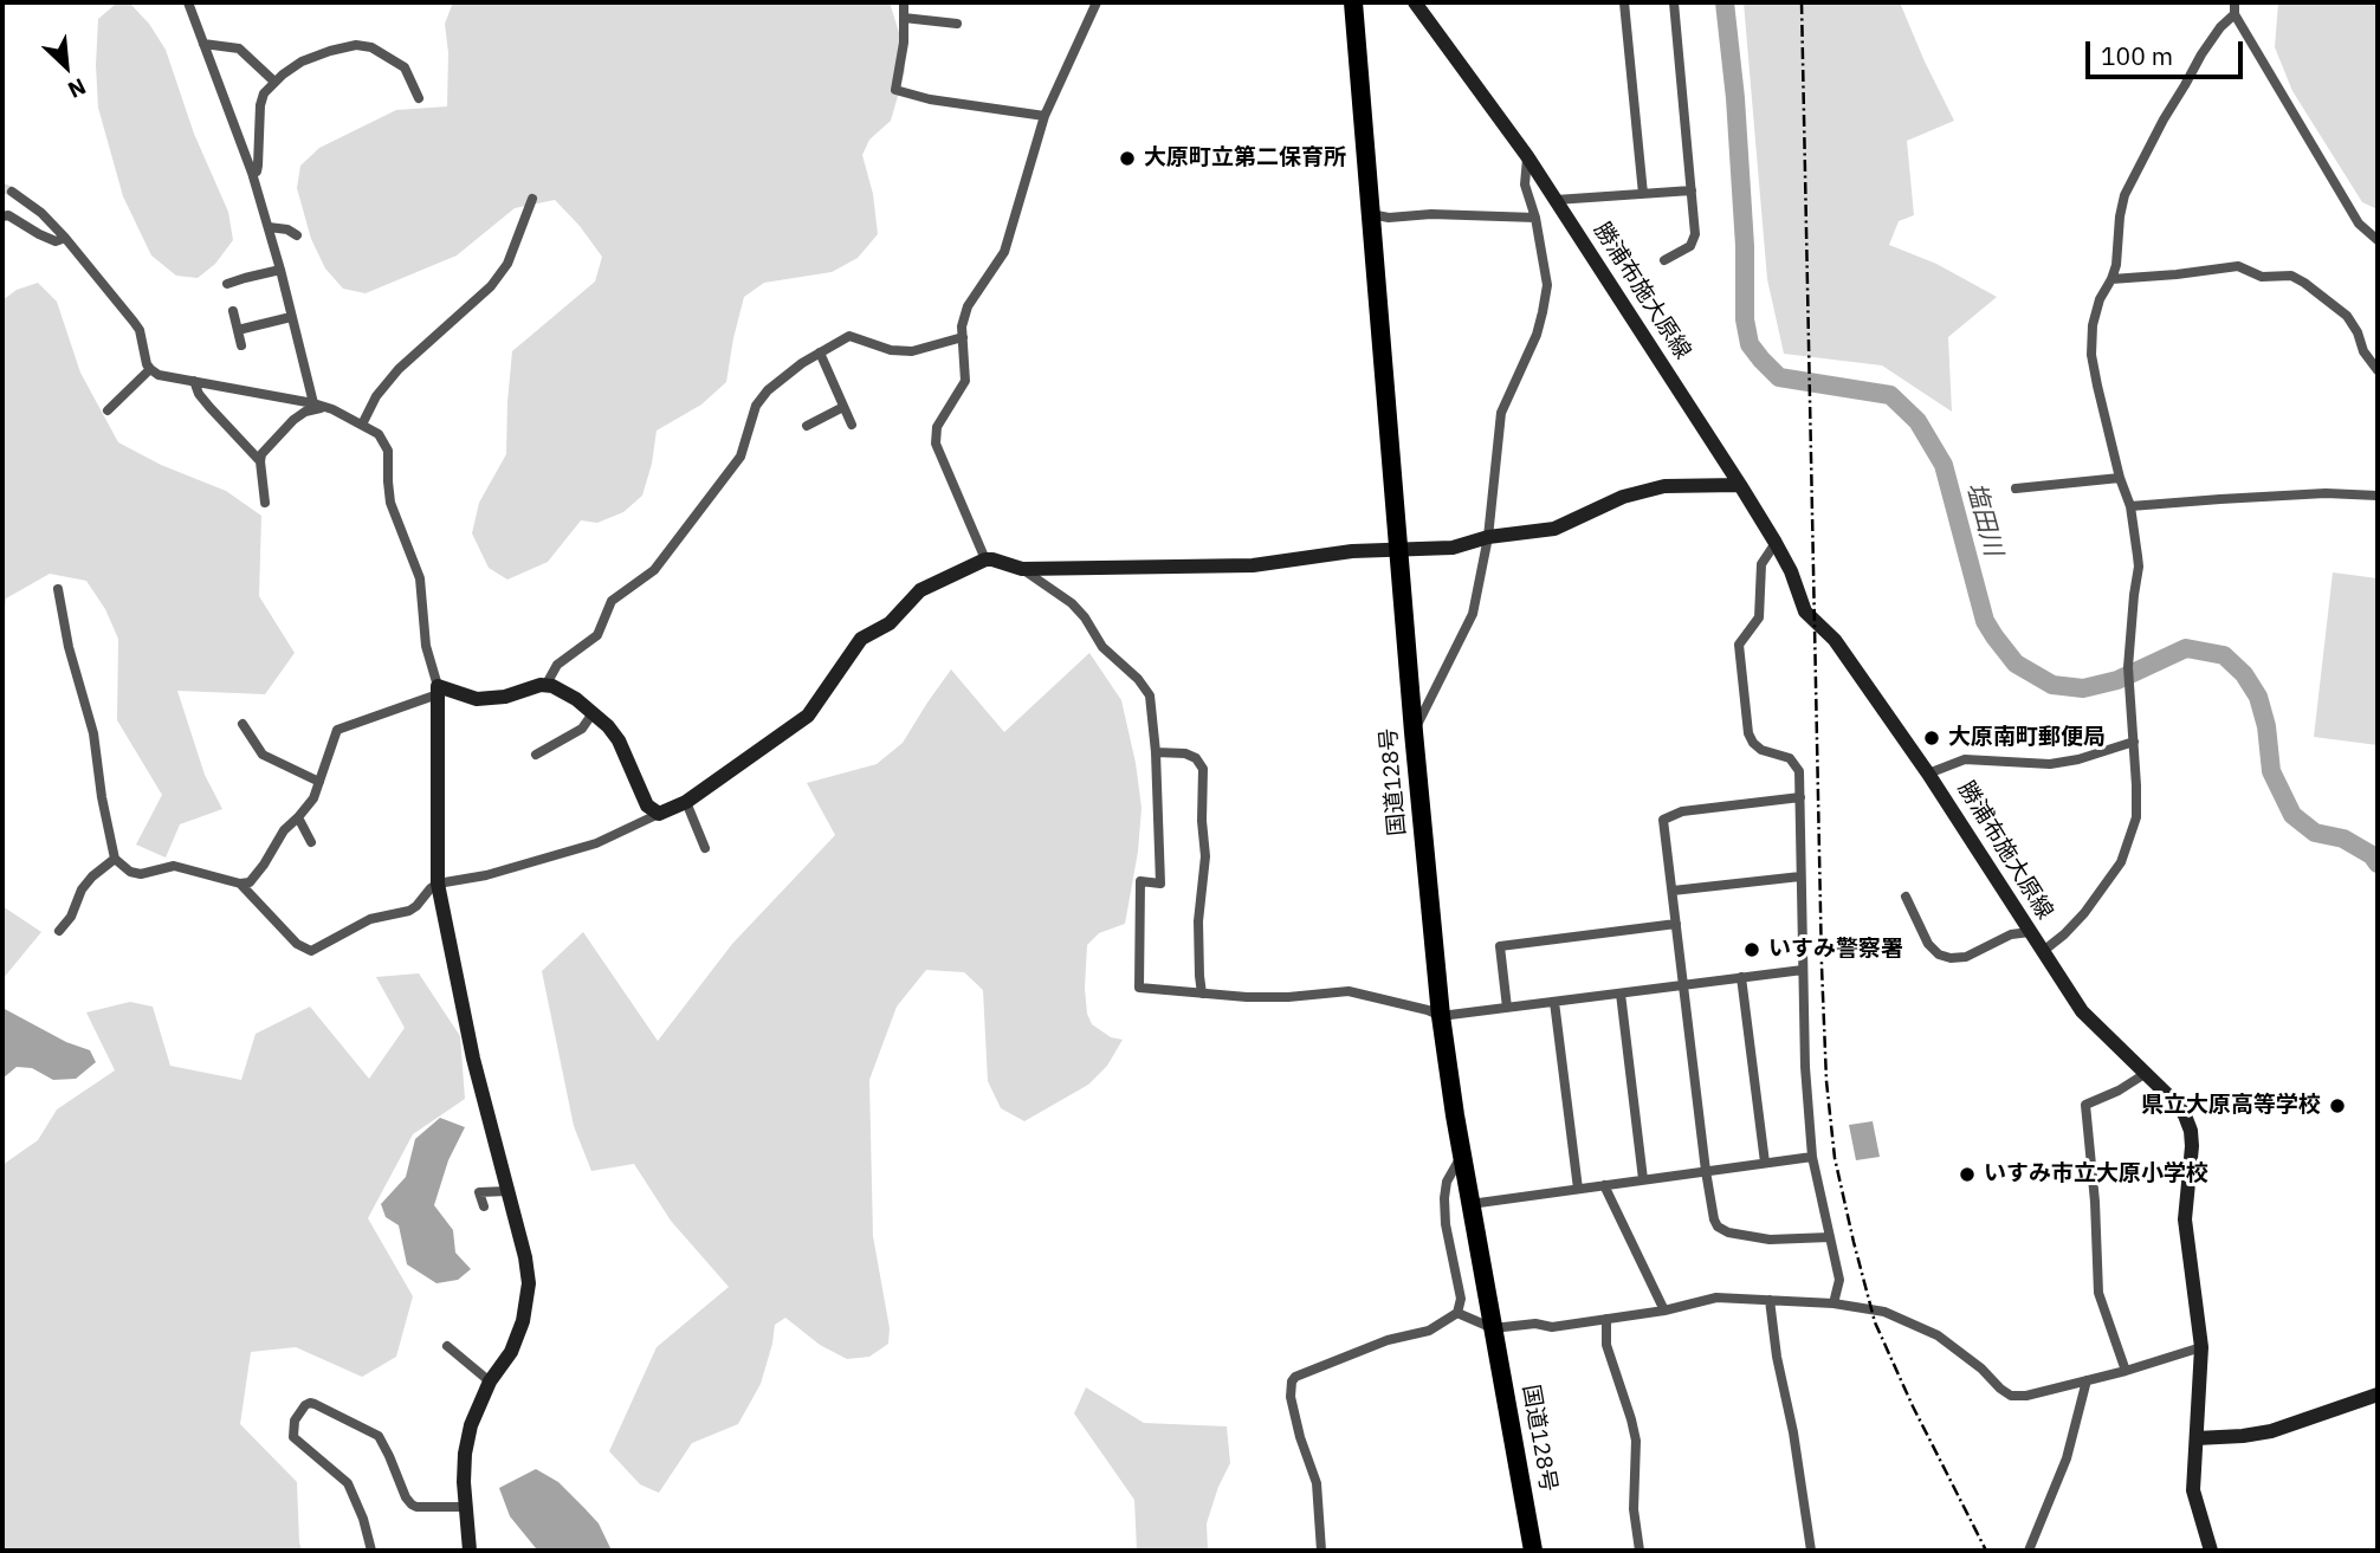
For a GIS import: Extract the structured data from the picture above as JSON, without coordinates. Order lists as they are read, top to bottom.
{
  "streets": {
    "highway": ["国道128号"],
    "street": ["勝浦布施大原線"]
  },
  "water": ["塩田川"],
  "places": [
    "大原町立第二保育所",
    "大原南町郵便局",
    "いすみ警察署",
    "県立大原高等学校",
    "いすみ市立大原小学校"
  ],
  "scale_bar": "100 m",
  "north": "bottom right"
}
